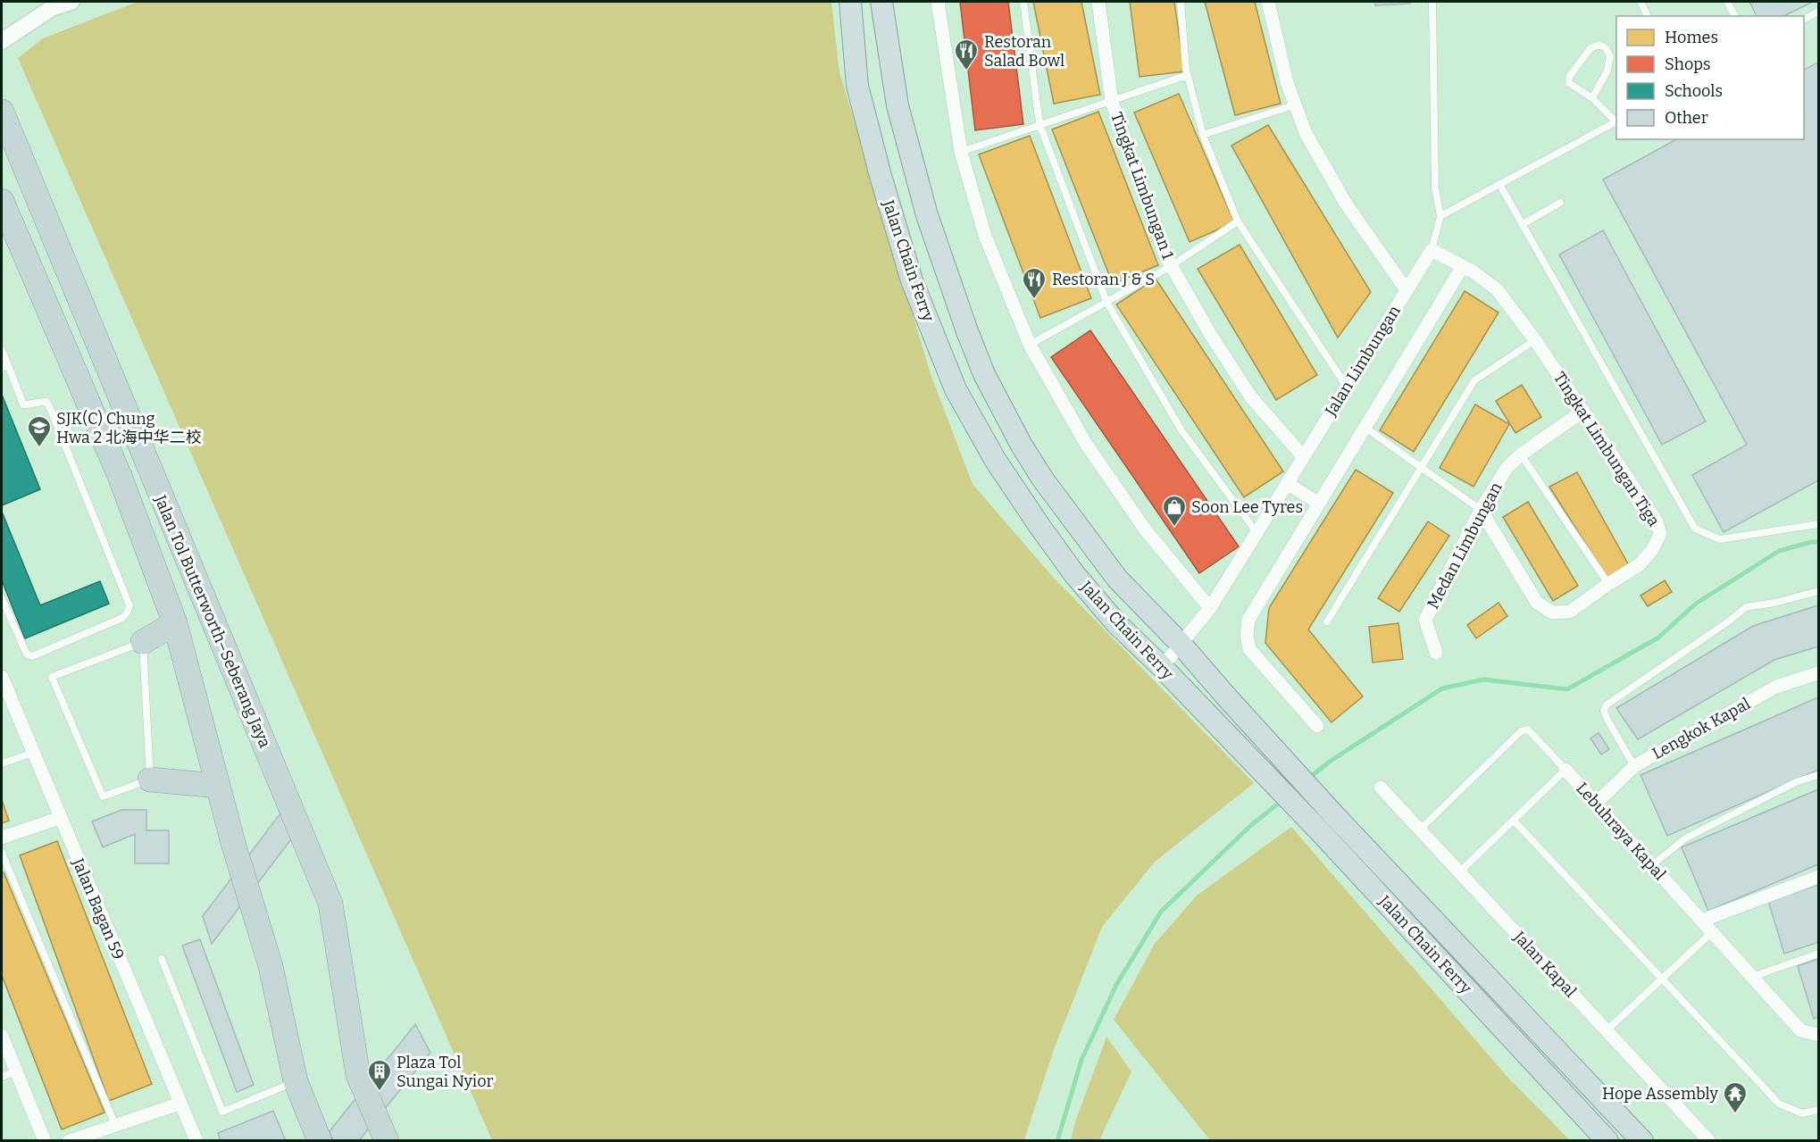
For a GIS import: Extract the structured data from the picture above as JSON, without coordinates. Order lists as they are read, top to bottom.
{
  "streets": {
    "highway": ["Jalan Chain Ferry", "Jalan Tol Butterworth–Seberang Jaya"],
    "street": [
      "Tingkat Limbungan 1",
      "Jalan Limbungan",
      "Tingkat Limbungan Tiga",
      "Medan Limbungan",
      "Lengkok Kapal",
      "Lebuhraya Kapal",
      "Jalan Bagan 59",
      "Jalan Kapal"
    ]
  },
  "crossings": [
    ["Tingkat Limbungan 1", "Jalan Limbungan"],
    ["Jalan Chain Ferry", "Jalan Limbungan"],
    ["Jalan Limbungan", "Tingkat Limbungan Tiga"],
    ["Tingkat Limbungan Tiga", "Medan Limbungan"],
    ["Lengkok Kapal", "Lebuhraya Kapal"],
    ["Lebuhraya Kapal", "Jalan Kapal"]
  ],
  "places": {
    "restaurant": ["Restoran Salad Bowl", "Restoran J & S"],
    "school or university": ["SJK(C) Chung Hwa 2 北海中华二校"],
    "shop": ["Soon Lee Tyres"],
    "building": ["Plaza Tol Sungai Nyior"],
    "temple": ["Hope Assembly"]
  },
  "legend": [
    "Homes",
    "Shops",
    "Schools",
    "Other"
  ]
}
